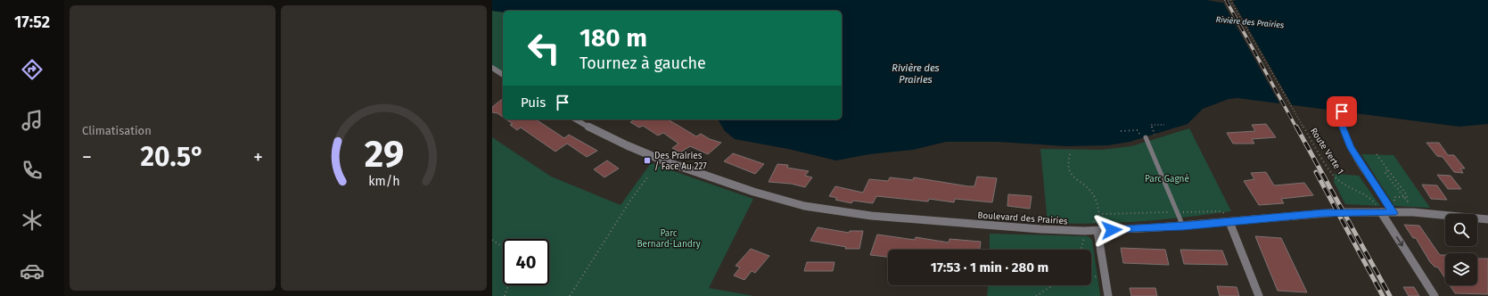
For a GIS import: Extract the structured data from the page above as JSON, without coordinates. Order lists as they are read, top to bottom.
{
  "streets": {
    "street": ["Boulevard des Prairies"],
    "path": ["Route Verte 1"]
  },
  "crossings": [
    ["Route Verte 1", "Boulevard des Prairies"]
  ],
  "water": ["Rivière des Prairies"],
  "parks": ["Parc Gagné", "Parc Bernard-Landry"],
  "places": {
    "transit": ["Des Prairies / Face Au 227"]
  },
  "page": {
    "tabs": "17:52",
    "tile": "Climatisation",
    "turn": ["180 m", "Tournez à gauche"],
    "then": "Puis",
    "heat": ["−", "20.5°", "+"],
    "limit": "40",
    "trip": "17:53 · 1 min · 280 m",
    "gauge": ["29", "km/h"]
  }
}
